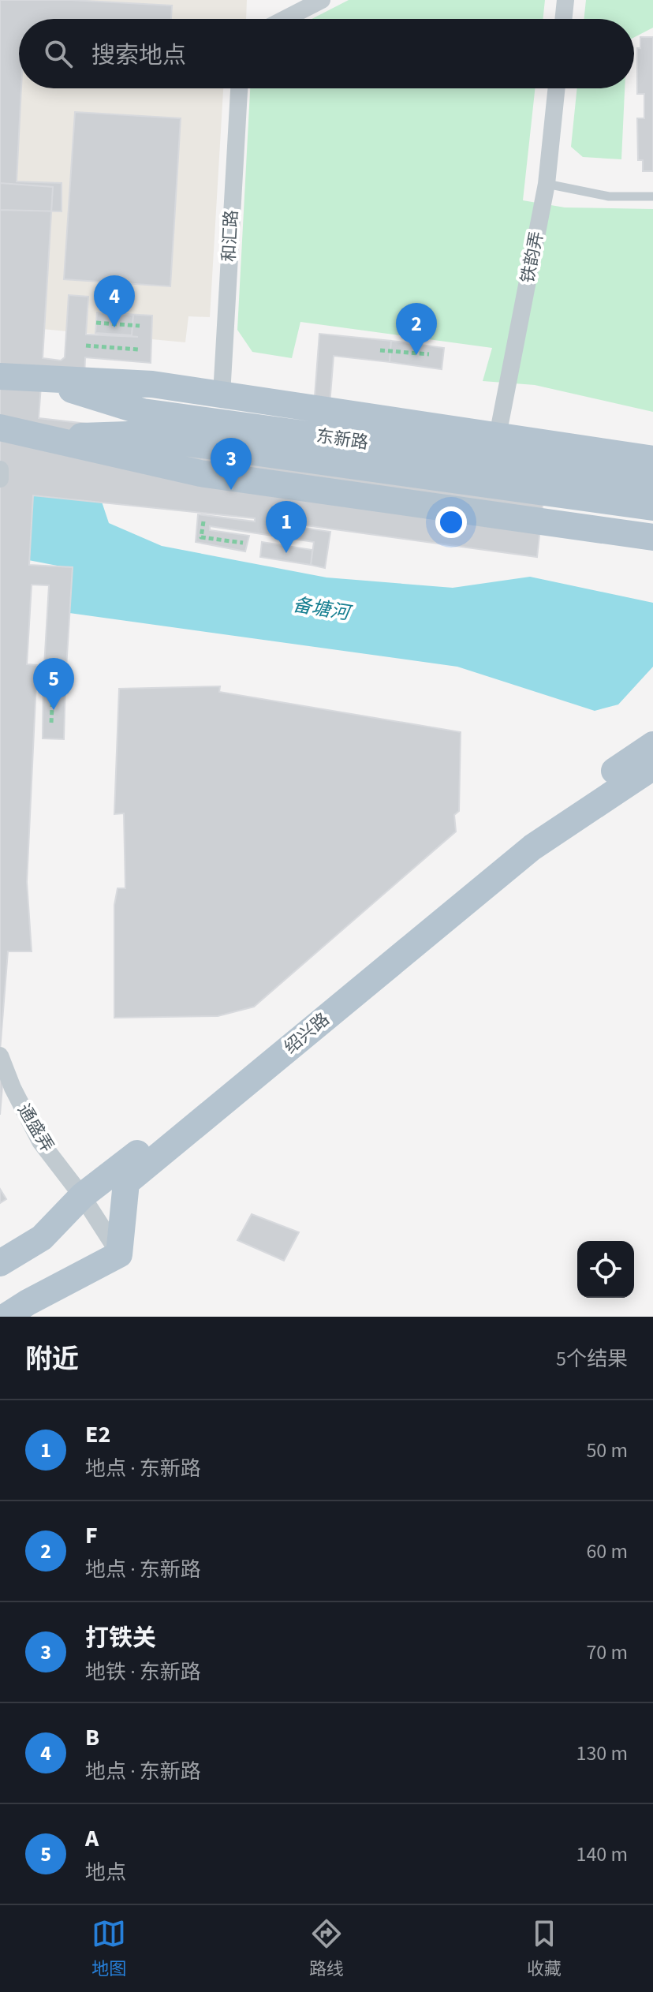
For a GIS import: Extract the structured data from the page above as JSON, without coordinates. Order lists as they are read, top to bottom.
{
  "streets": {
    "main road": ["东新路", "绍兴路"],
    "street": ["和汇路", "铁韵弄", "通盛弄"]
  },
  "crossings": [
    ["和汇路", "东新路"],
    ["铁韵弄", "东新路"],
    ["绍兴路", "通盛弄"]
  ],
  "water": ["备塘河"],
  "page": {
    "search": "搜索地点",
    "pins": [
      "4",
      "2",
      "3",
      "1",
      "5"
    ],
    "heading": ["附近", "5个结果"],
    "list": [
      {
        "mark": "1",
        "name": "E2",
        "note": "地点 · 东新路",
        "value": "50 m"
      },
      {
        "mark": "2",
        "name": "F",
        "note": "地点 · 东新路",
        "value": "60 m"
      },
      {
        "mark": "3",
        "name": "打铁关",
        "note": "地铁 · 东新路",
        "value": "70 m"
      },
      {
        "mark": "4",
        "name": "B",
        "note": "地点 · 东新路",
        "value": "130 m"
      },
      {
        "mark": "5",
        "name": "A",
        "note": "地点",
        "value": "140 m"
      }
    ],
    "nav": ["地图", "路线", "收藏"]
  }
}
